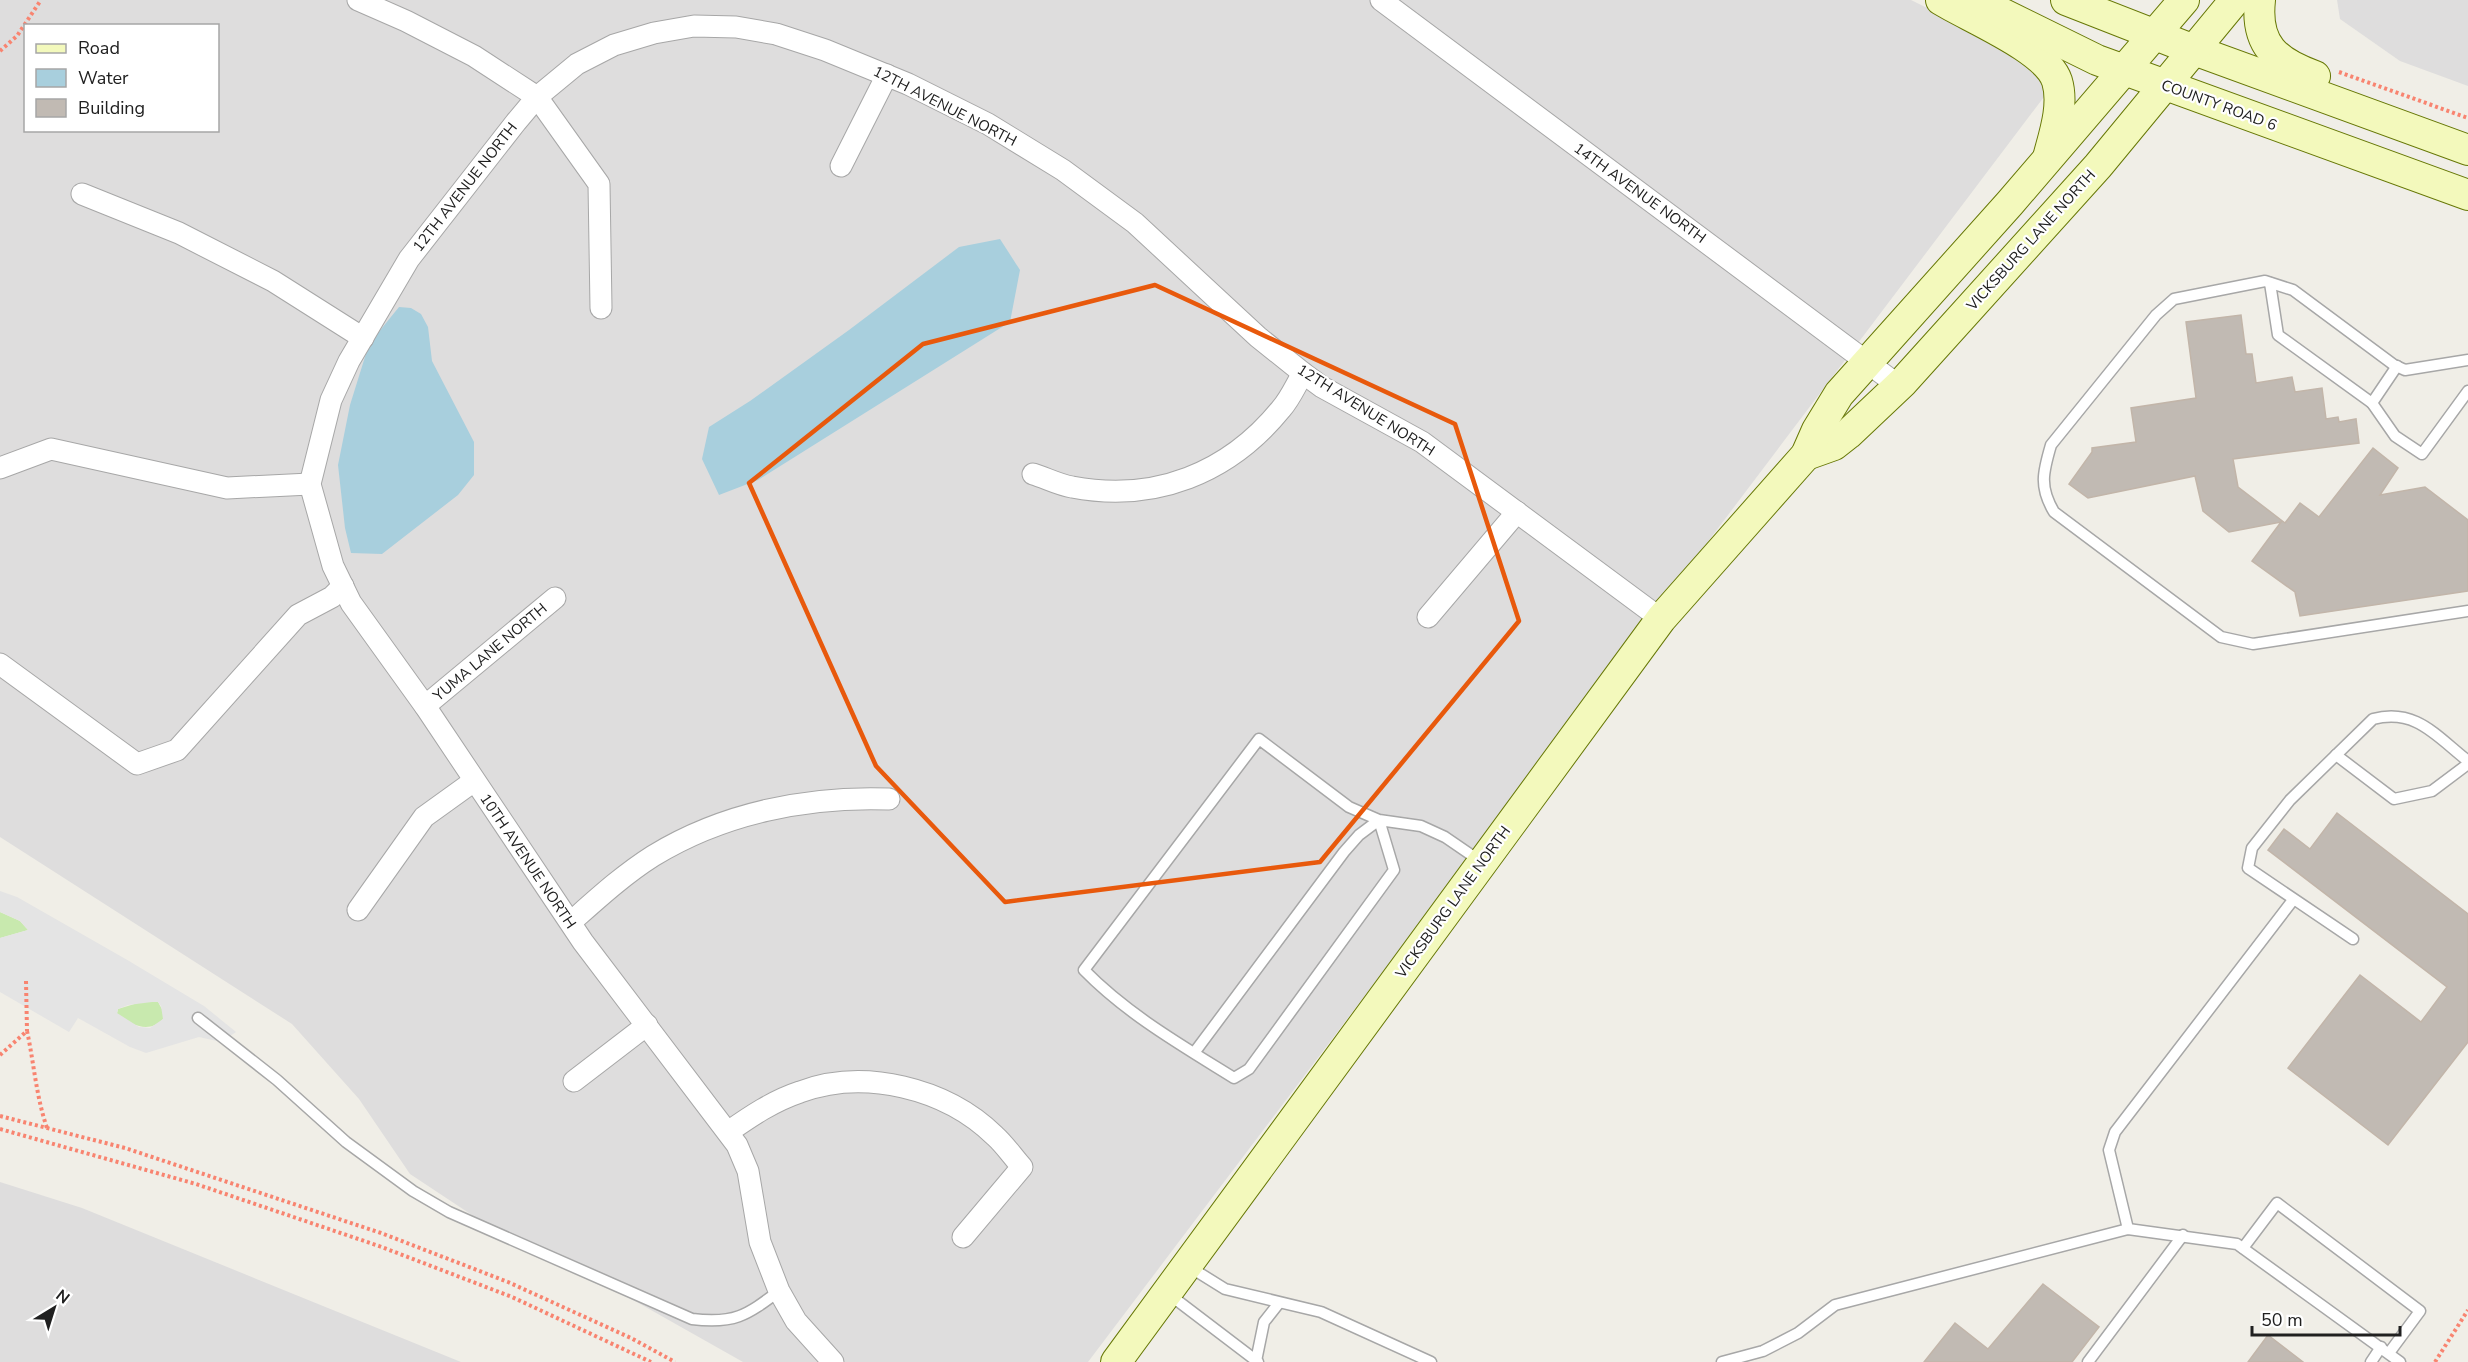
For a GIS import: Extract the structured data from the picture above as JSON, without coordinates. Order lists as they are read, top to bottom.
{
  "streets": {
    "main road": ["COUNTY ROAD 6", "VICKSBURG LANE NORTH"],
    "street": [
      "12TH AVENUE NORTH",
      "14TH AVENUE NORTH",
      "YUMA LANE NORTH",
      "10TH AVENUE NORTH"
    ]
  },
  "crossings": [
    ["COUNTY ROAD 6", "VICKSBURG LANE NORTH"],
    ["12TH AVENUE NORTH", "VICKSBURG LANE NORTH"],
    ["12TH AVENUE NORTH", "10TH AVENUE NORTH"],
    ["14TH AVENUE NORTH", "VICKSBURG LANE NORTH"],
    ["YUMA LANE NORTH", "10TH AVENUE NORTH"]
  ],
  "legend": ["Road", "Water", "Building"],
  "scale_bar": "50 m",
  "north": "top right"
}
